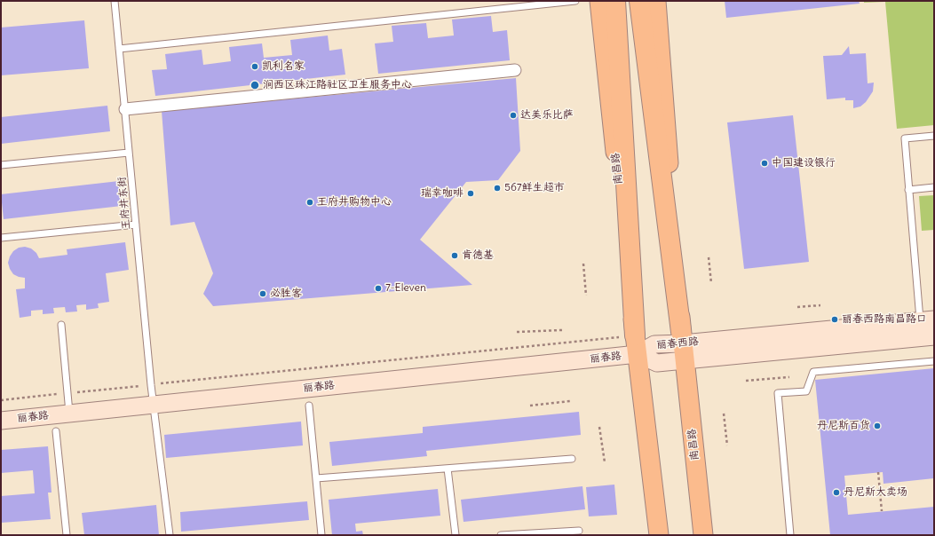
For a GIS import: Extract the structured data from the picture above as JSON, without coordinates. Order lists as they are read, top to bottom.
{
  "streets": {
    "highway": ["南昌路"],
    "street": ["丽春西路", "丽春路"],
    "lane": ["王府井东街"]
  },
  "crossings": [
    ["南昌路", "丽春西路"],
    ["南昌路", "丽春路"],
    ["王府井东街", "丽春路"],
    ["丽春西路", "丽春路"]
  ],
  "places": [
    "凯利名家",
    "涧西区珠江路社区卫生服务中心",
    "达美乐比萨",
    "中国建设银行",
    "567鲜生超市",
    "瑞幸咖啡",
    "王府井购物中心",
    "肯德基",
    "7-Eleven",
    "必胜客",
    "丽春西路南昌路口",
    "丹尼斯百货",
    "丹尼斯大卖场"
  ]
}
